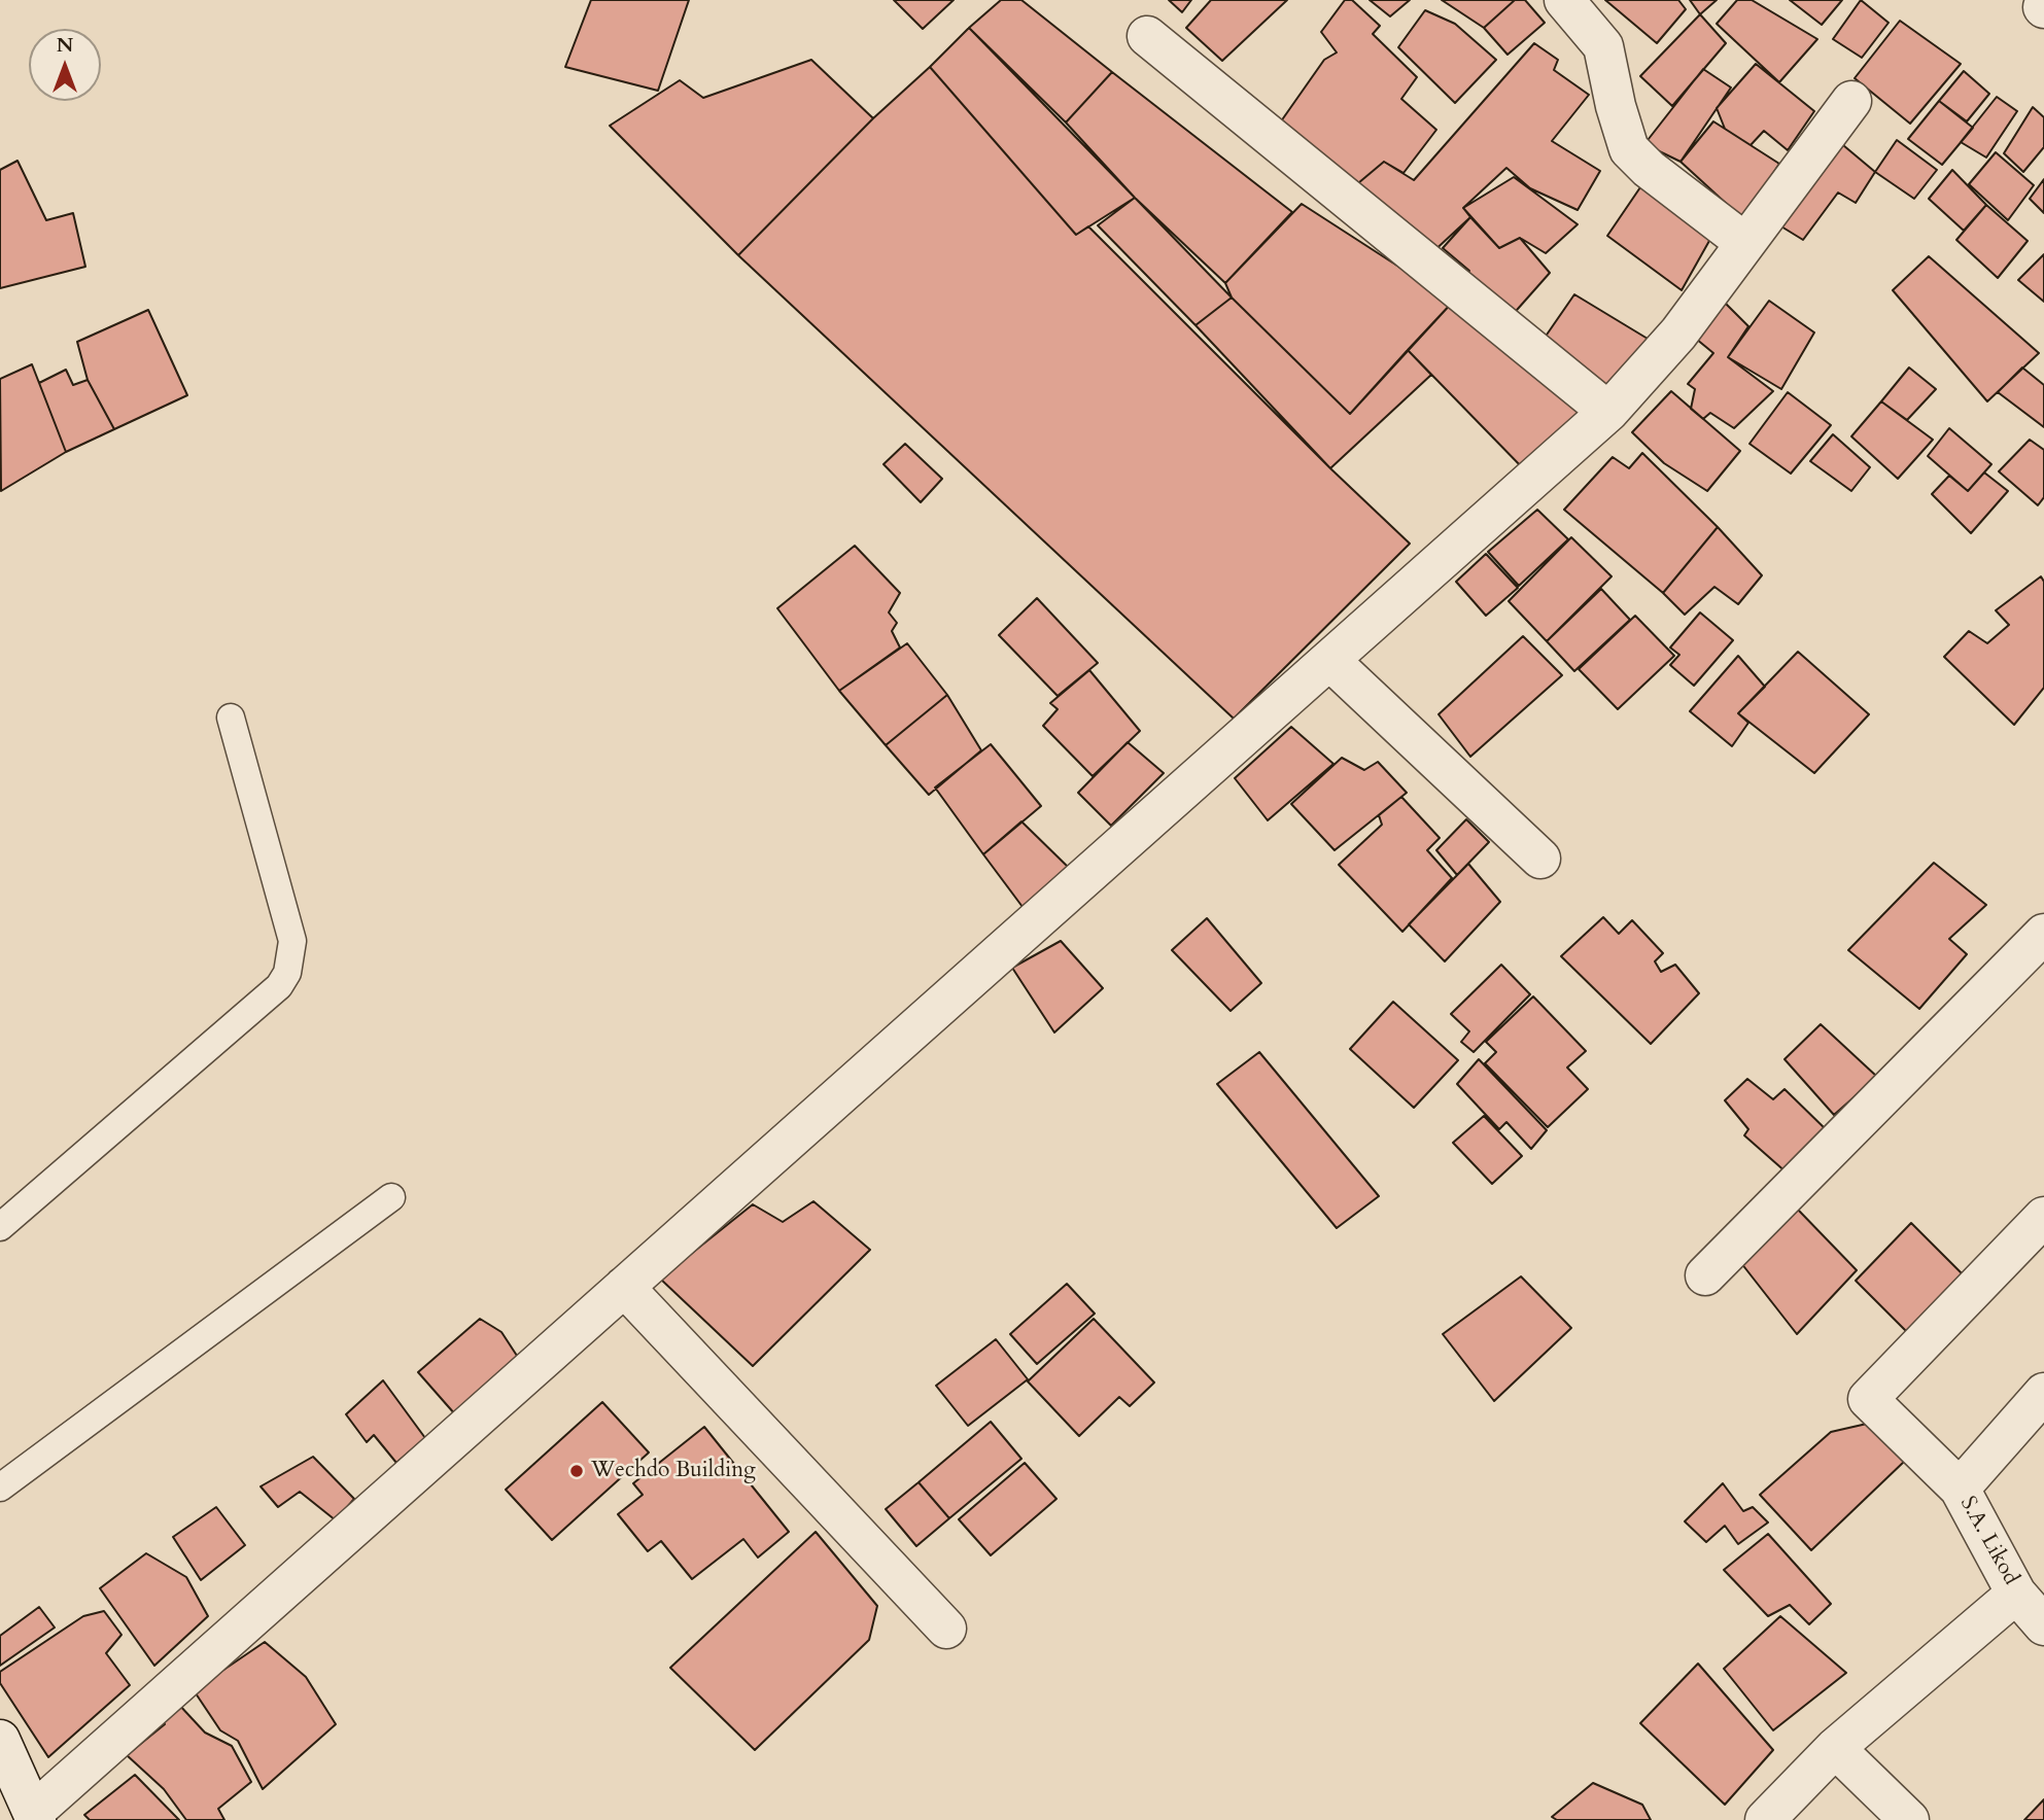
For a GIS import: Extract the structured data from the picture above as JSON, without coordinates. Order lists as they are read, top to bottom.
{
  "streets": {
    "street": ["S.A. Likod"]
  },
  "places": ["Wechdo Building"],
  "north": "top"
}
